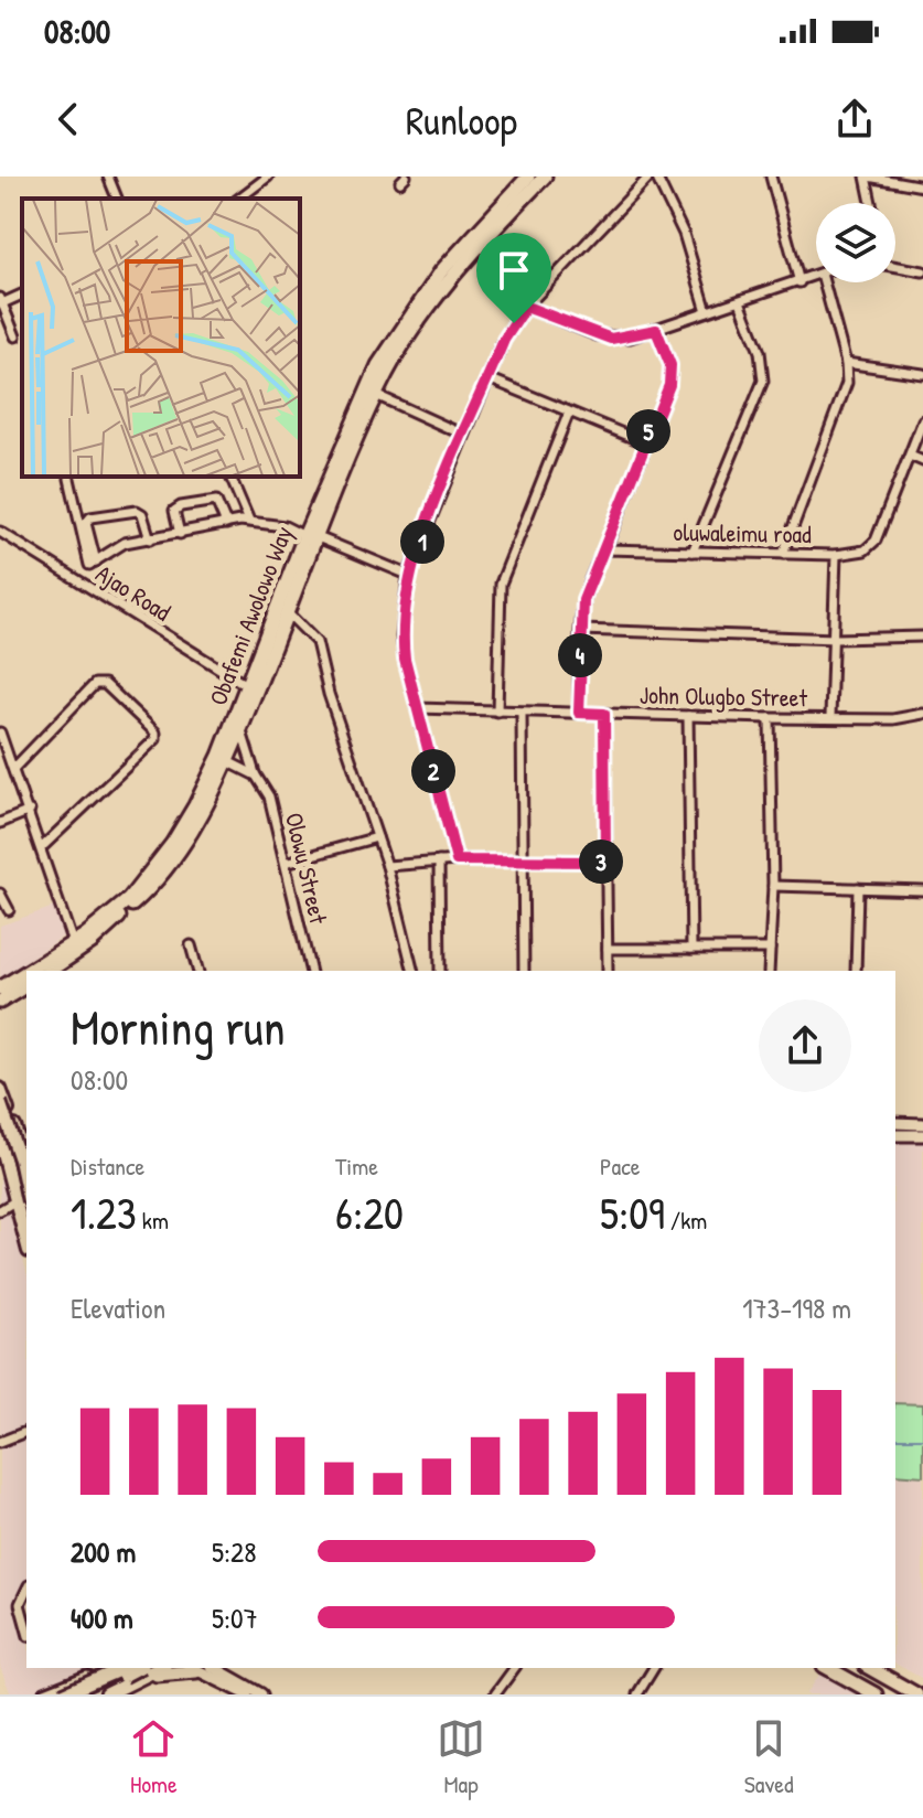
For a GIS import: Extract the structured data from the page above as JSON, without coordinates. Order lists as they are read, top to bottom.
{
  "streets": {
    "main road": ["Obafemi Awolowo Way"],
    "street": [
      "oluwaleimu road",
      "Ajao Road",
      "John Olugbo Street",
      "Olowu Street"
    ]
  },
  "crossings": [
    ["oluwaleimu road", "John Olugbo Street"],
    ["Ajao Road", "Obafemi Awolowo Way"],
    ["Obafemi Awolowo Way", "Olowu Street"]
  ],
  "page": {
    "status": "08:00",
    "header": "Runloop",
    "pins": [
      "5",
      "1",
      "4",
      "2",
      "3"
    ],
    "heading": ["Morning run", "08:00"],
    "stats": [
      ["Distance", "1.23 km"],
      ["Time", "6:20"],
      ["Pace", "5:09 /km"]
    ],
    "chart": ["Elevation", "173–198 m"],
    "list": [
      {
        "name": "200 m",
        "note": "5:28"
      },
      {
        "name": "400 m",
        "note": "5:07"
      }
    ],
    "tabs": ["Home", "Map", "Saved"]
  }
}
